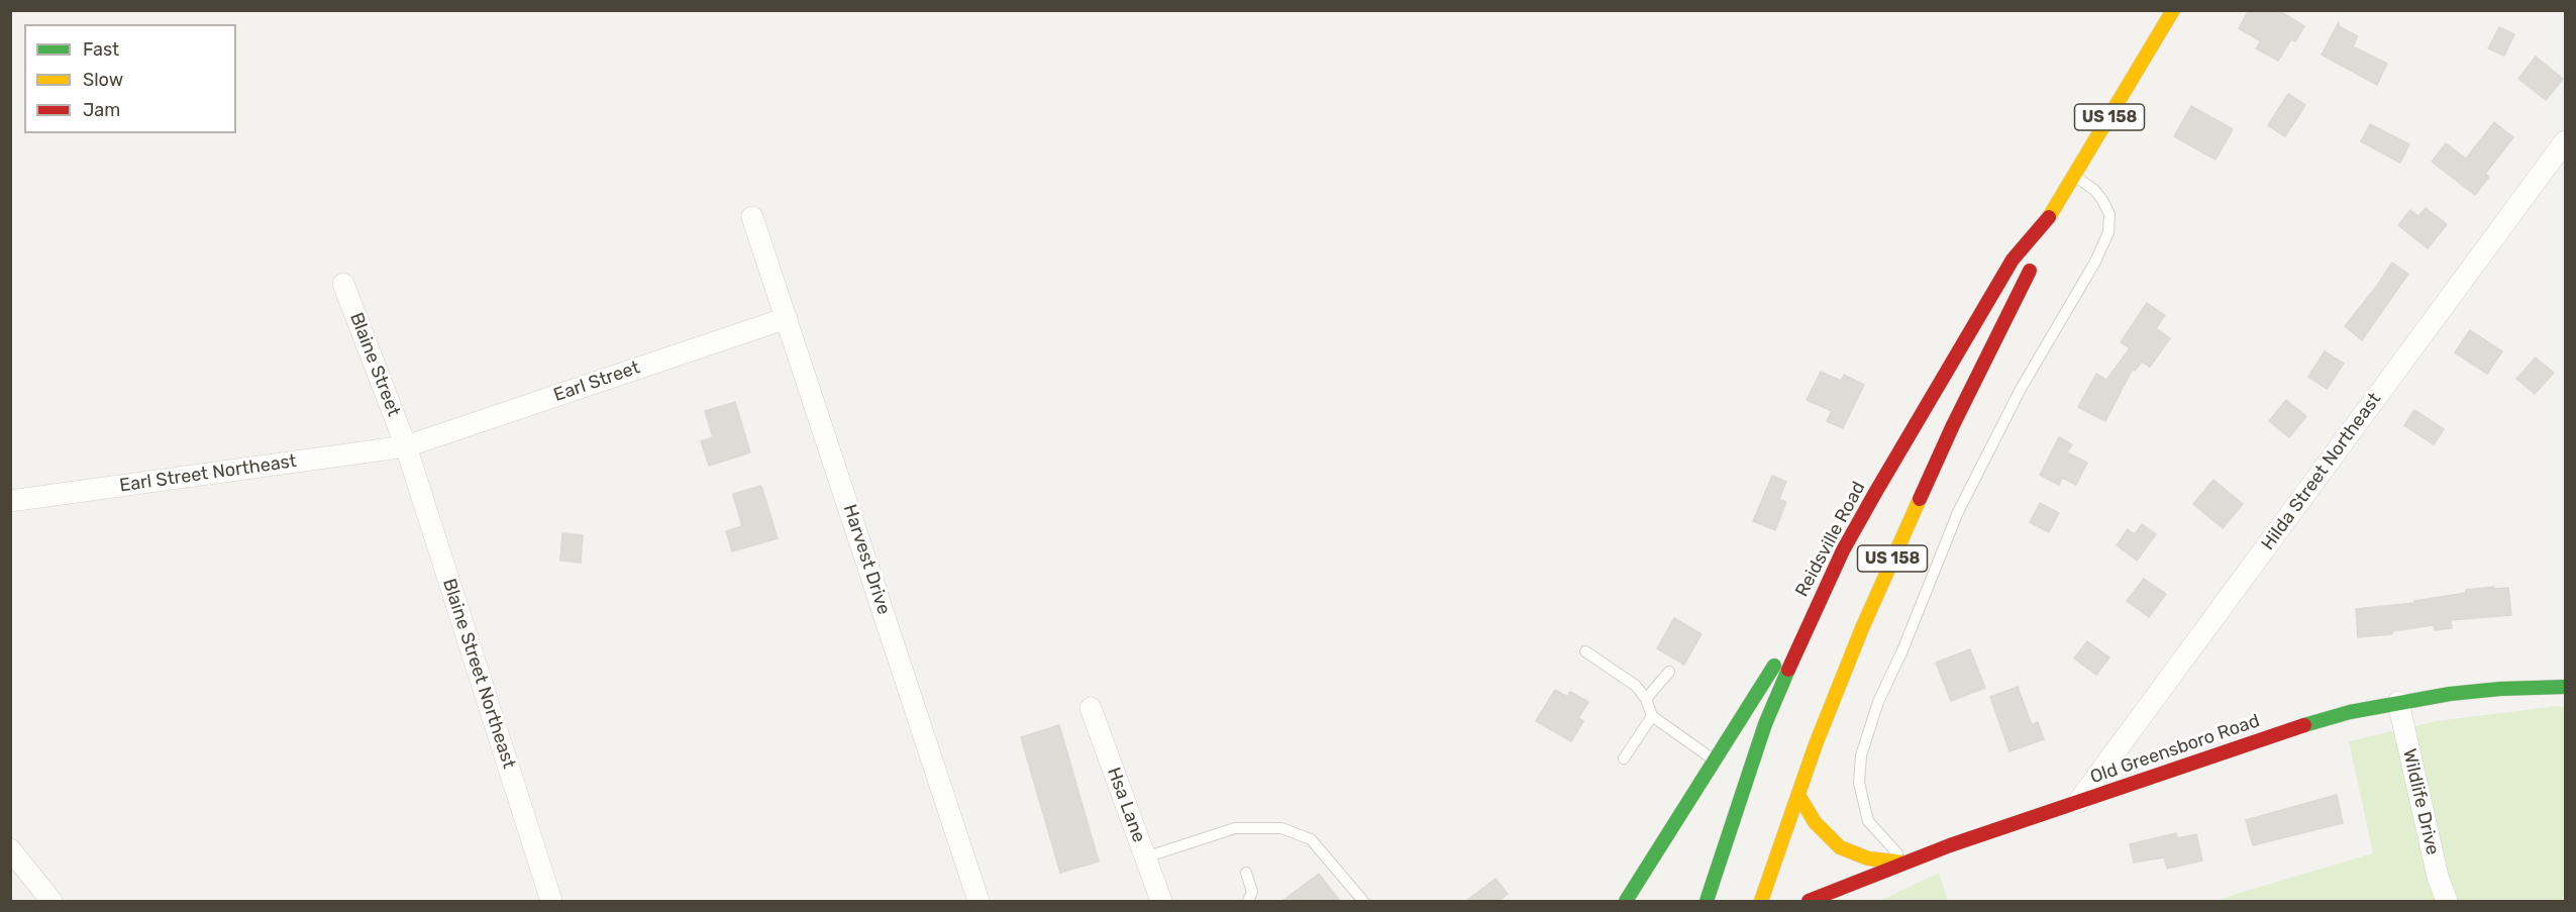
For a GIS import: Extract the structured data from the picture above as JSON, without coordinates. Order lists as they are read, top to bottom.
{
  "streets": {
    "main road": ["US 158", "Reidsville Road", "Old Greensboro Road"],
    "street": [
      "Blaine Street",
      "Earl Street",
      "Hilda Street Northeast",
      "Earl Street Northeast",
      "Harvest Drive",
      "Blaine Street Northeast",
      "Wildlife Drive",
      "Hsa Lane"
    ]
  },
  "crossings": [
    ["Blaine Street", "Earl Street"],
    ["Blaine Street", "Earl Street Northeast"],
    ["Blaine Street", "Blaine Street Northeast"],
    ["Earl Street", "Earl Street Northeast"],
    ["Earl Street", "Harvest Drive"],
    ["Earl Street", "Blaine Street Northeast"],
    ["Hilda Street Northeast", "Old Greensboro Road"],
    ["Earl Street Northeast", "Blaine Street Northeast"],
    ["Old Greensboro Road", "Wildlife Drive"]
  ],
  "legend": ["Fast", "Slow", "Jam"]
}
